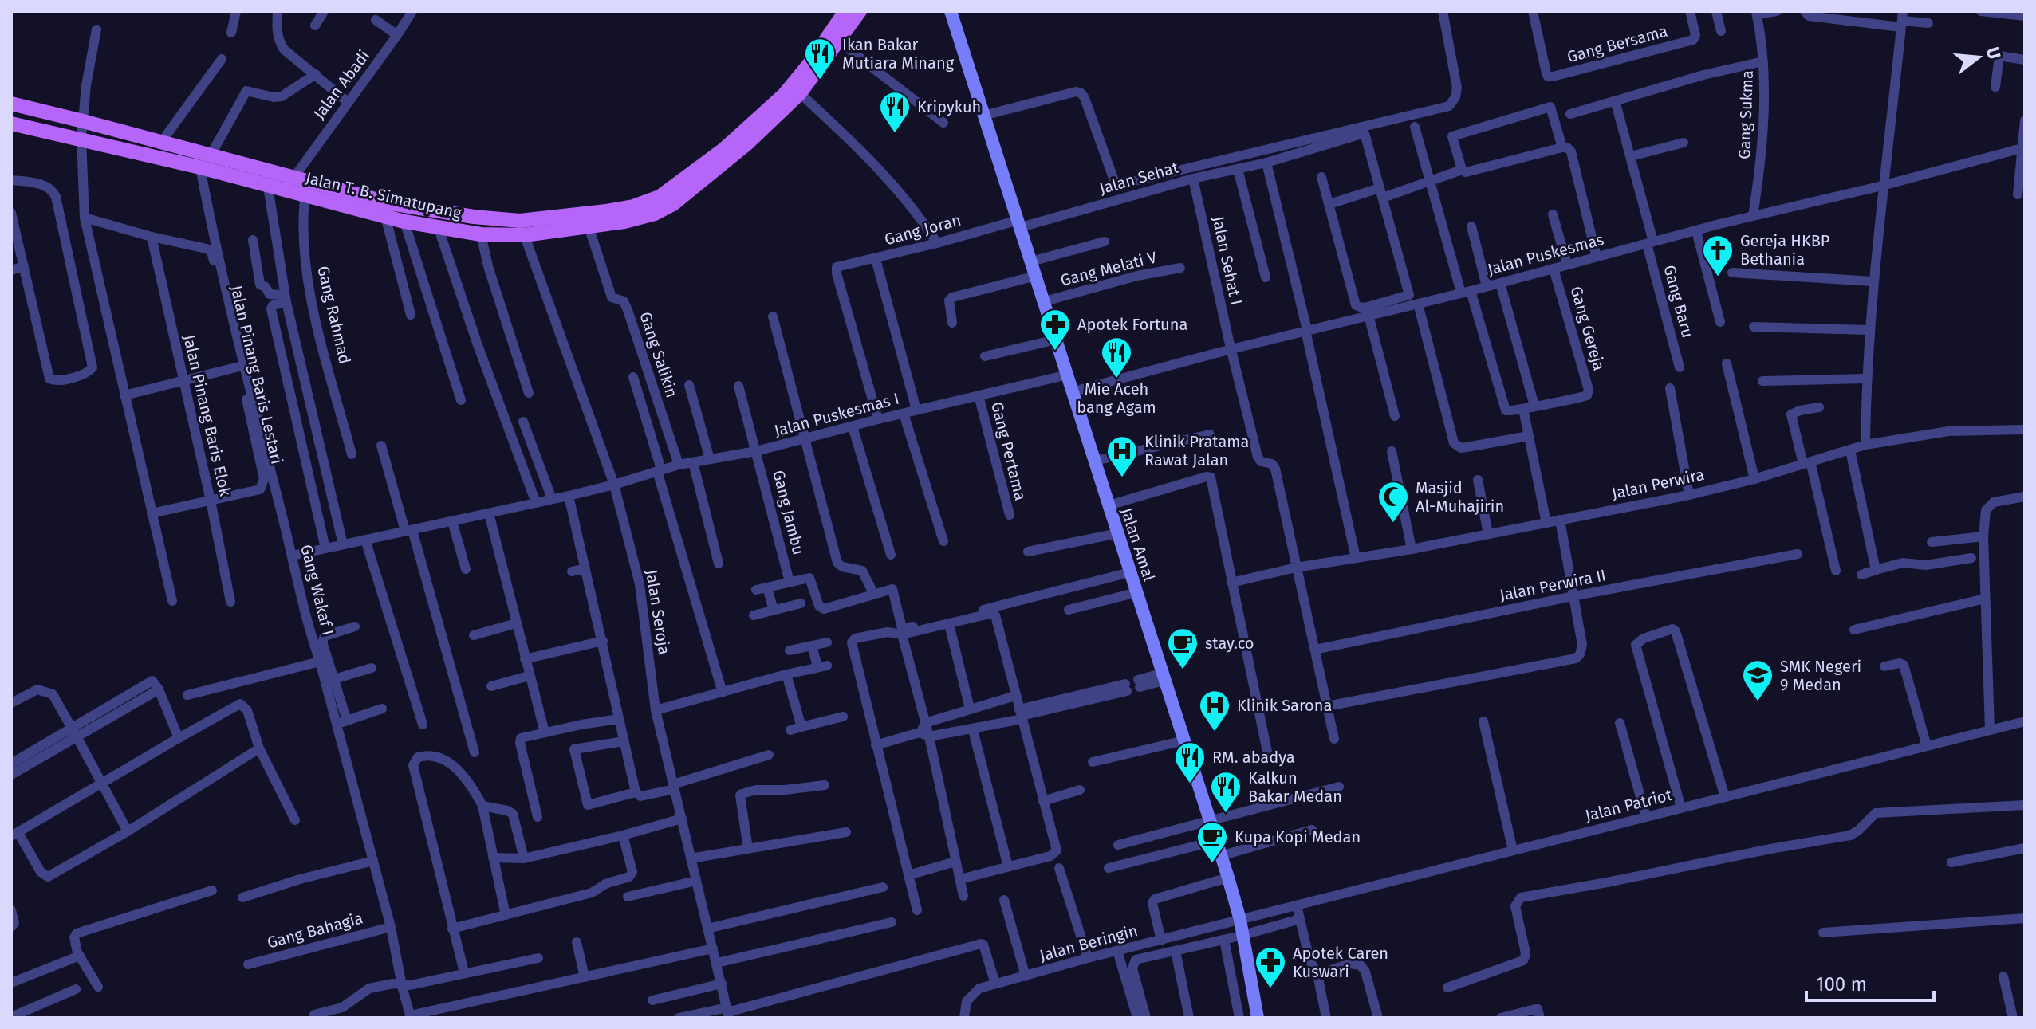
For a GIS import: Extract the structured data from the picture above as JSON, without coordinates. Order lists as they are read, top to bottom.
{
  "streets": {
    "main road": ["Jalan T. B. Simatupang"],
    "street": [
      "Gang Bersama",
      "Jalan Abadi",
      "Gang Sukma",
      "Jalan Sehat",
      "Gang Joran",
      "Jalan Puskesmas",
      "Jalan Sehat I",
      "Gang Melati V",
      "Gang Baru",
      "Gang Rahmad",
      "Gang Gereja",
      "Gang Salikin",
      "Jalan Pinang Baris Lestari",
      "Jalan Puskesmas I",
      "Jalan Pinang Baris Elok",
      "Gang Pertama",
      "Jalan Perwira",
      "Gang Jambu",
      "Jalan Amal",
      "Jalan Perwira II",
      "Gang Wakaf I",
      "Jalan Seroja",
      "Jalan Patriot",
      "Gang Bahagia",
      "Jalan Beringin"
    ]
  },
  "crossings": [
    ["Jalan Abadi", "Jalan T. B. Simatupang"],
    ["Jalan Abadi", "Gang Rahmad"],
    ["Gang Sukma", "Jalan Puskesmas"],
    ["Jalan Sehat", "Gang Joran"],
    ["Jalan Sehat", "Jalan Sehat I"],
    ["Jalan Sehat", "Jalan Amal"],
    ["Jalan T. B. Simatupang", "Gang Rahmad"],
    ["Jalan T. B. Simatupang", "Gang Salikin"],
    ["Jalan T. B. Simatupang", "Gang Wakaf I"],
    ["Jalan T. B. Simatupang", "Jalan Seroja"],
    ["Gang Joran", "Jalan Puskesmas I"],
    ["Gang Joran", "Jalan Amal"],
    ["Jalan Puskesmas", "Jalan Sehat I"],
    ["Jalan Puskesmas", "Gang Baru"],
    ["Jalan Puskesmas", "Gang Gereja"],
    ["Jalan Puskesmas", "Jalan Amal"],
    ["Jalan Sehat I", "Jalan Perwira"],
    ["Jalan Sehat I", "Jalan Perwira II"],
    ["Gang Melati V", "Jalan Amal"],
    ["Gang Salikin", "Jalan Puskesmas I"],
    ["Jalan Pinang Baris Lestari", "Jalan Pinang Baris Elok"],
    ["Jalan Puskesmas I", "Gang Pertama"],
    ["Jalan Puskesmas I", "Gang Jambu"],
    ["Jalan Puskesmas I", "Jalan Amal"],
    ["Jalan Puskesmas I", "Gang Wakaf I"],
    ["Jalan Puskesmas I", "Jalan Seroja"],
    ["Jalan Amal", "Jalan Patriot"],
    ["Jalan Amal", "Jalan Beringin"],
    ["Gang Wakaf I", "Gang Bahagia"],
    ["Jalan Patriot", "Jalan Beringin"]
  ],
  "places": {
    "restaurant": [
      "Ikan Bakar Mutiara Minang",
      "Kripykuh",
      "Mie Aceh bang Agam",
      "RM. abadya",
      "Kalkun Bakar Medan"
    ],
    "church": ["Gereja HKBP Bethania"],
    "pharmacy": ["Apotek Fortuna", "Apotek Caren Kuswari"],
    "hospital": ["Klinik Pratama Rawat Jalan", "Klinik Sarona"],
    "mosque": ["Masjid Al-Muhajirin"],
    "cafe": ["stay.co", "Kupa Kopi Medan"],
    "school or university": ["SMK Negeri 9 Medan"]
  },
  "scale_bar": "100 m",
  "north": "right"
}
